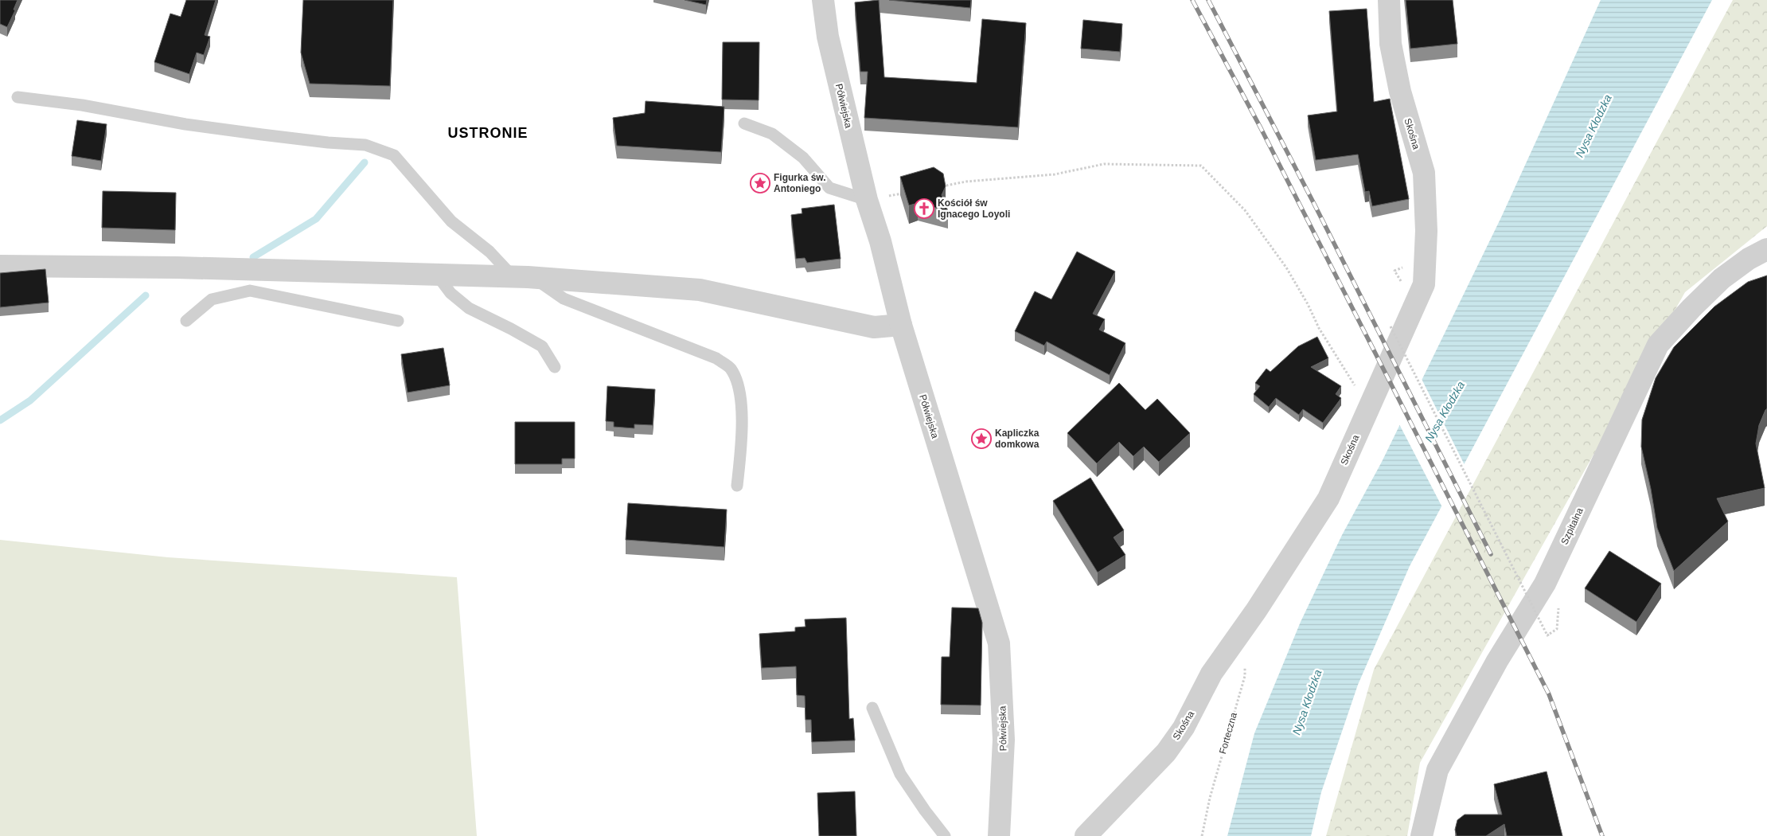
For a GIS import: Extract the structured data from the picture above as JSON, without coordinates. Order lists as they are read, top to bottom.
{
  "streets": {
    "street": ["Półwiejska", "Skośna", "Szpitalna"],
    "path": ["Forteczna"]
  },
  "crossings": [
    ["Skośna", "Forteczna"]
  ],
  "districts": ["USTRONIE"],
  "water": ["Nysa Kłodzka"],
  "places": {
    "place": ["Figurka św. Antoniego", "Kapliczka domkowa"],
    "church": ["Kościół św Ignacego Loyoli"]
  }
}
